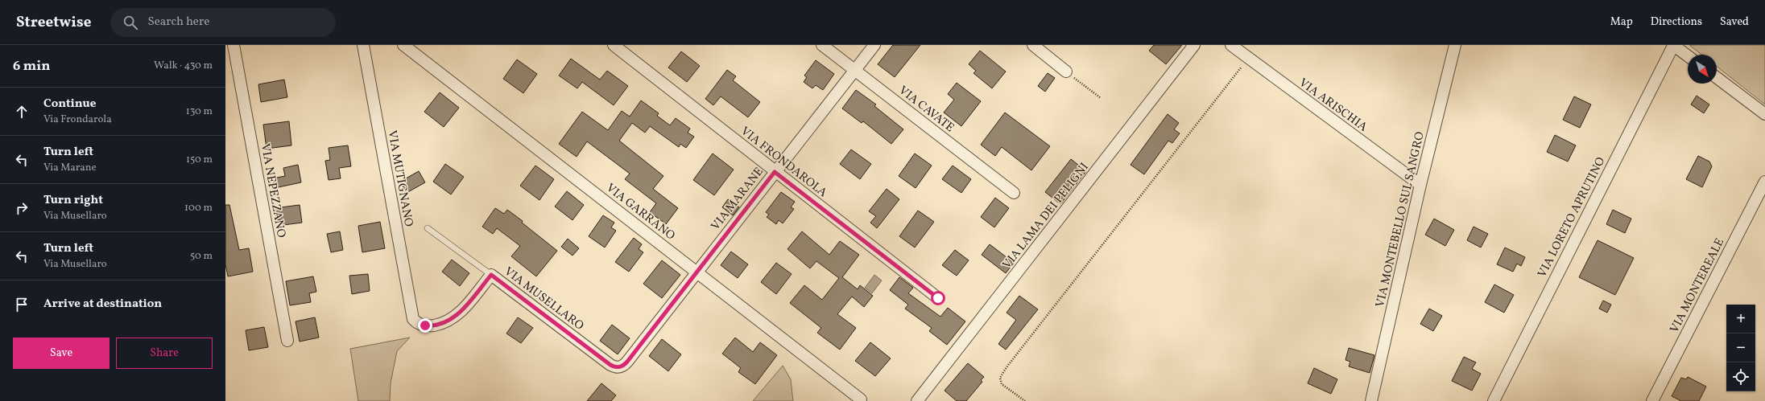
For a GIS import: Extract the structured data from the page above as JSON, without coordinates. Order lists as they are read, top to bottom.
{
  "streets": {
    "street": [
      "VIA ARISCHIA",
      "VIA CAVATE",
      "VIA FRONDAROLA",
      "VIA MUTIGNANO",
      "VIA NEPEZZANO",
      "VIA MARANE",
      "VIA GARRANO",
      "VIA LAMA DEI PELIGNI",
      "VIA LORETO APRUTINO",
      "VIA MONTEBELLO SUL SANGRO",
      "VIA MONTEREALE",
      "VIA MUSELLARO"
    ]
  },
  "crossings": [
    ["VIA ARISCHIA", "VIA MONTEBELLO SUL SANGRO"],
    ["VIA CAVATE", "VIA MARANE"],
    ["VIA FRONDAROLA", "VIA MARANE"],
    ["VIA MUTIGNANO", "VIA MUSELLARO"],
    ["VIA MARANE", "VIA GARRANO"],
    ["VIA MARANE", "VIA MUSELLARO"]
  ],
  "north": "bottom right",
  "page": {
    "header": "Streetwise",
    "search": "Search here",
    "nav": ["Map", "Directions", "Saved"],
    "heading": ["6 min", "Walk · 430 m"],
    "list": [
      ["Continue", "Via Frondarola", "130 m"],
      ["Turn left", "Via Marane", "150 m"],
      ["Turn right", "Via Musellaro", "100 m"],
      ["Turn left", "Via Musellaro", "50 m"],
      "Arrive at destination"
    ],
    "map_buttons": ["+", "−"],
    "buttons": ["Save", "Share"]
  }
}
